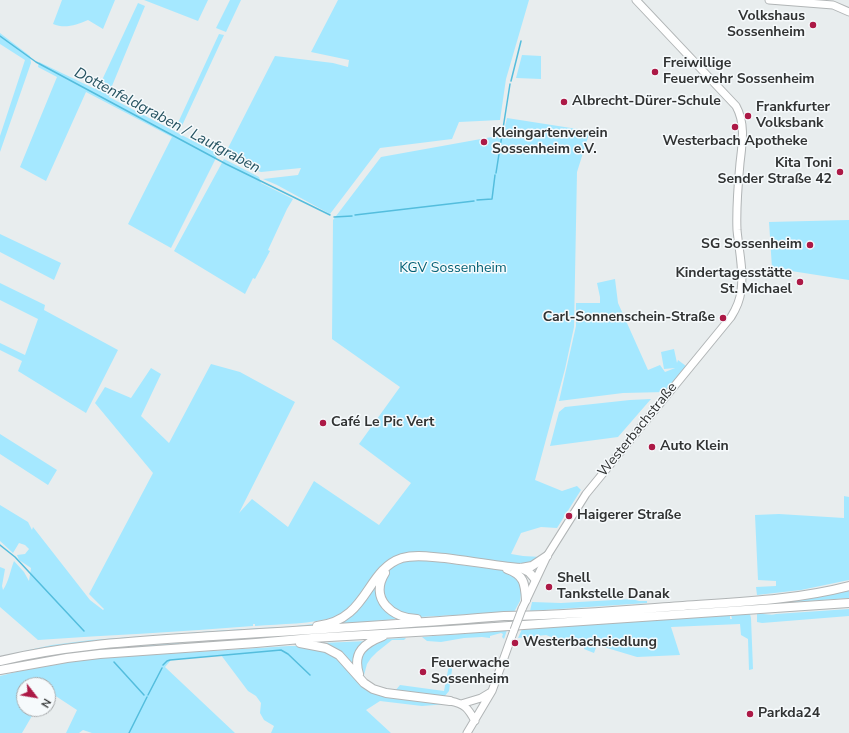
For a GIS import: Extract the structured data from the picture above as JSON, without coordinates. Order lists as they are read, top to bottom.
{
  "streets": {
    "main road": ["Westerbachstraße"]
  },
  "water": ["Dottenfeldgraben / Laufgraben"],
  "parks": ["KGV Sossenheim"],
  "places": [
    "Volkshaus Sossenheim",
    "Freiwillige Feuerwehr Sossenheim",
    "Albrecht-Dürer-Schule",
    "Frankfurter Volksbank",
    "Westerbach Apotheke",
    "Kleingartenverein Sossenheim e.V.",
    "Kita Toni Sender Straße 42",
    "SG Sossenheim",
    "Kindertagesstätte St. Michael",
    "Carl-Sonnenschein-Straße",
    "Café Le Pic Vert",
    "Auto Klein",
    "Haigerer Straße",
    "Shell Tankstelle Danak",
    "Westerbachsiedlung",
    "Feuerwache Sossenheim",
    "Parkda24"
  ],
  "north": "bottom right"
}
